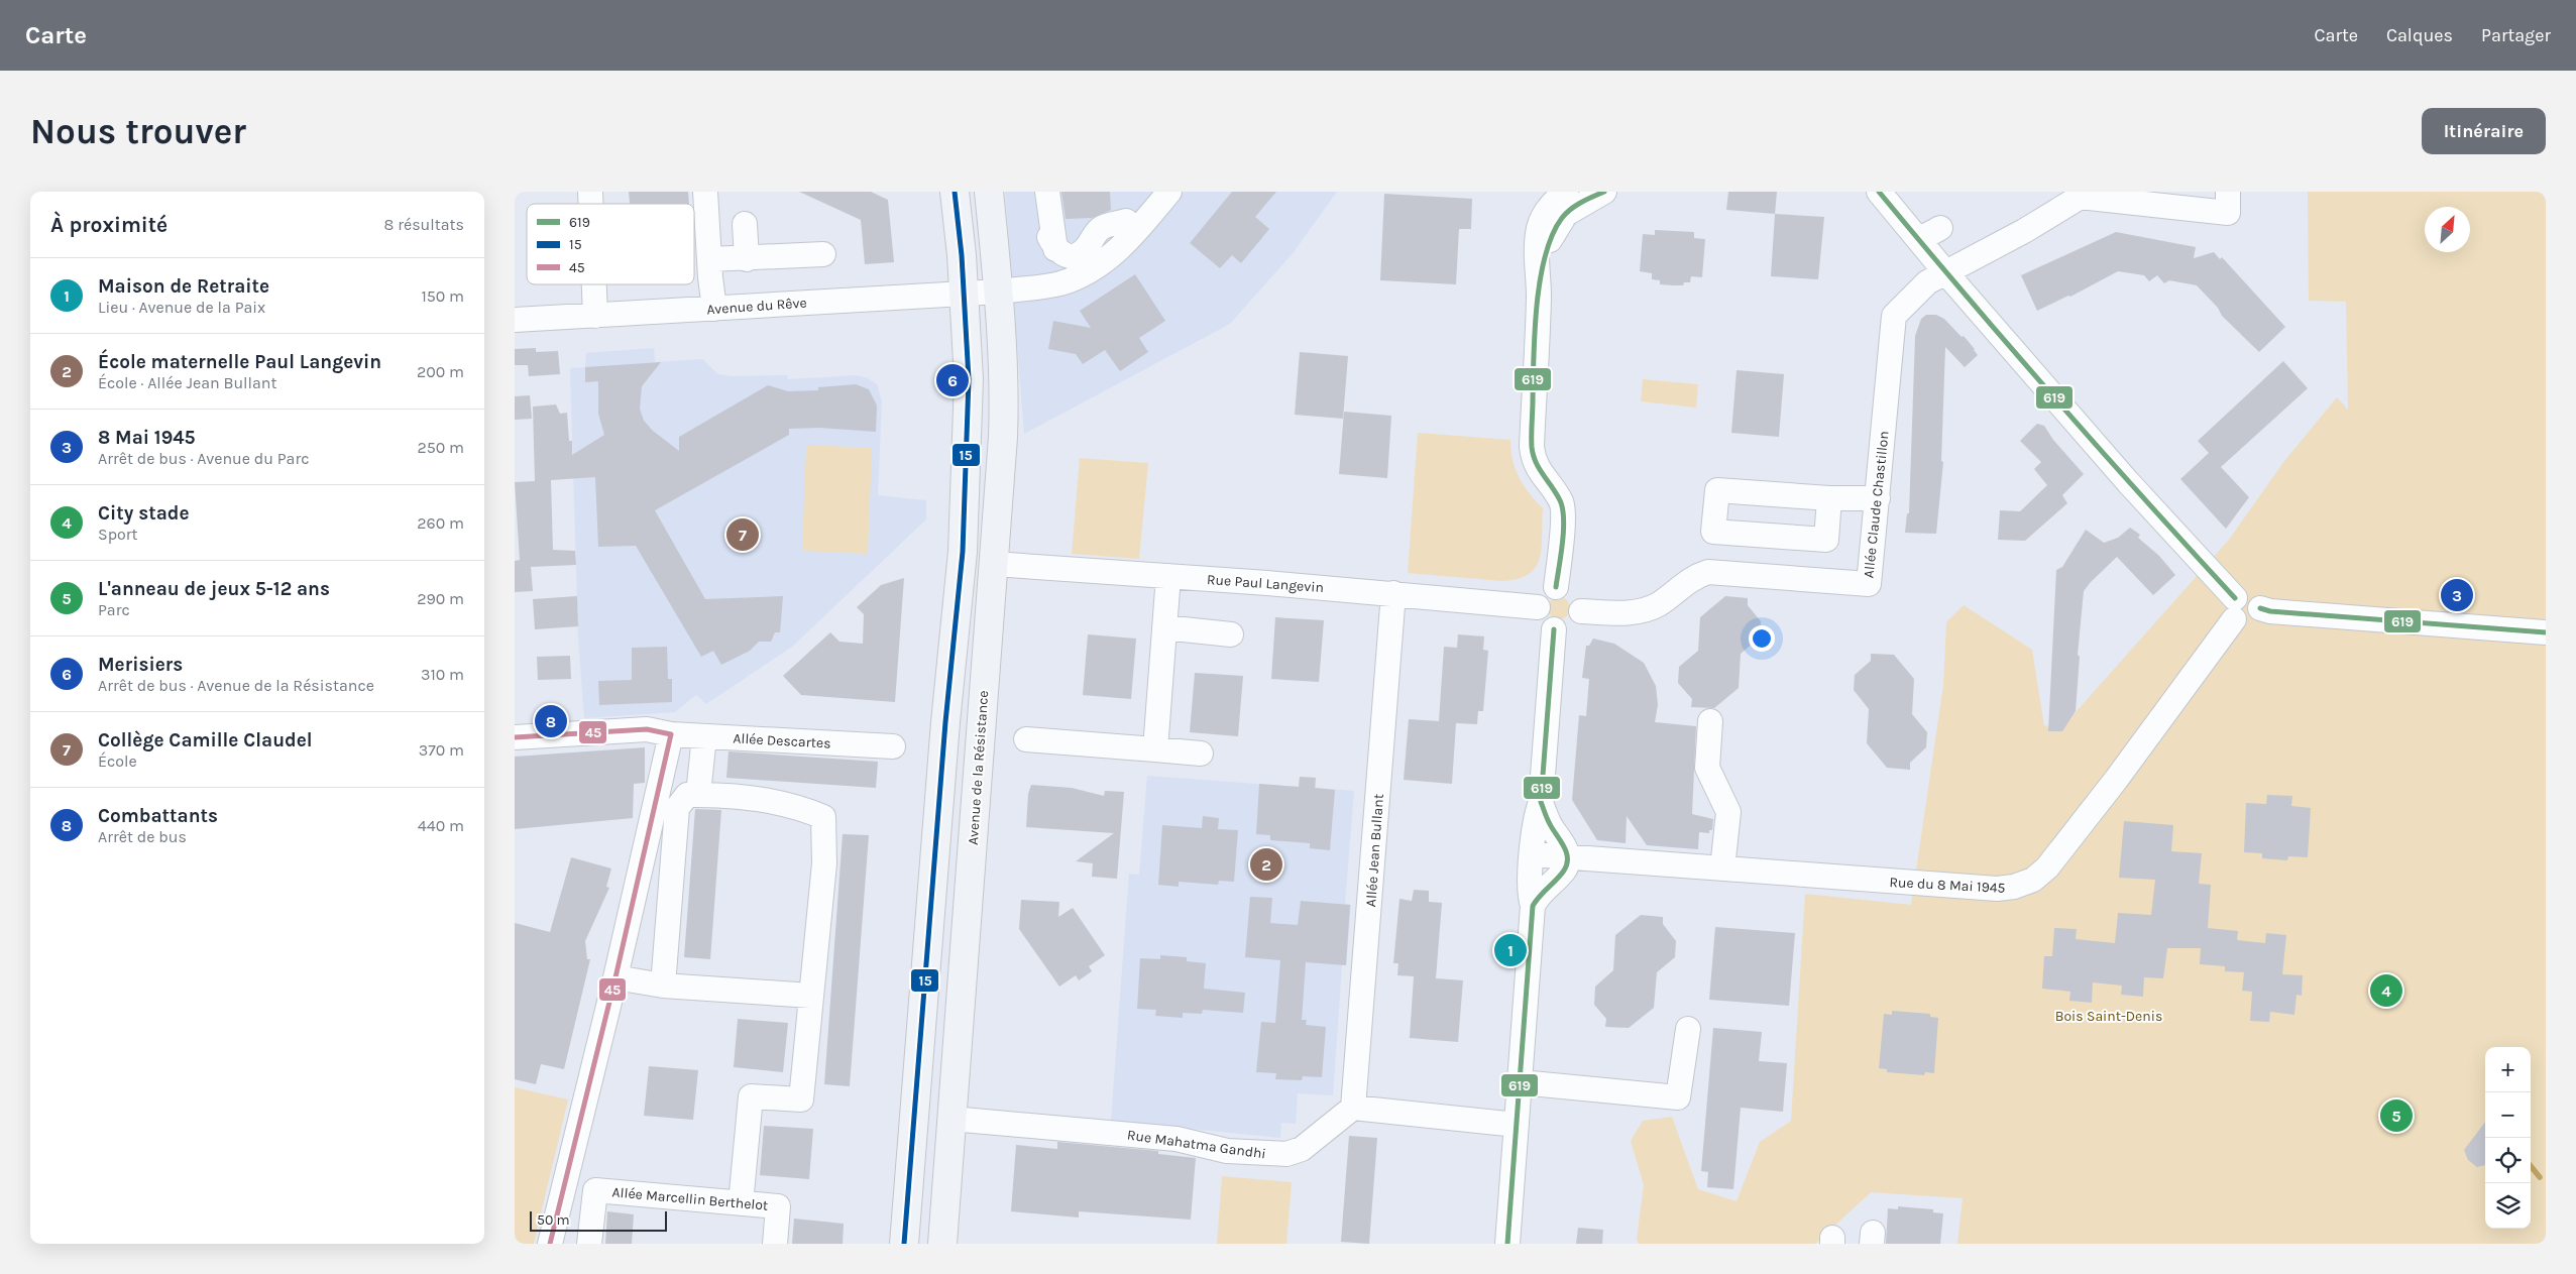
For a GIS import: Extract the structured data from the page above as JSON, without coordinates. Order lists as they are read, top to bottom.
{
  "streets": {
    "main road": ["Avenue de la Résistance"],
    "street": [
      "Avenue du Rêve",
      "Allée Claude Chastillon",
      "Rue Paul Langevin",
      "Allée Descartes",
      "Allée Jean Bullant",
      "Rue du 8 Mai 1945",
      "Rue Mahatma Gandhi",
      "Allée Marcellin Berthelot"
    ]
  },
  "crossings": [
    ["Avenue du Rêve", "Avenue de la Résistance"],
    ["Allée Claude Chastillon", "Rue Paul Langevin"],
    ["Rue Paul Langevin", "Avenue de la Résistance"],
    ["Rue Paul Langevin", "Allée Jean Bullant"],
    ["Avenue de la Résistance", "Rue Mahatma Gandhi"],
    ["Allée Jean Bullant", "Rue Mahatma Gandhi"]
  ],
  "parks": ["Bois Saint-Denis"],
  "lines": ["transit line 619", "transit line 15", "transit line 45"],
  "legend": ["619", "15", "45"],
  "scale_bar": "50 m",
  "north": "top right",
  "page": {
    "header": "Carte",
    "nav": ["Carte", "Calques", "Partager"],
    "buttons": "Itinéraire",
    "title": "Nous trouver",
    "heading": ["À proximité", "8 résultats"],
    "list": [
      {
        "mark": "1",
        "name": "Maison de Retraite",
        "note": "Lieu · Avenue de la Paix",
        "value": "150 m"
      },
      {
        "mark": "2",
        "name": "École maternelle Paul Langevin",
        "note": "École · Allée Jean Bullant",
        "value": "200 m"
      },
      {
        "mark": "3",
        "name": "8 Mai 1945",
        "note": "Arrêt de bus · Avenue du Parc",
        "value": "250 m"
      },
      {
        "mark": "4",
        "name": "City stade",
        "note": "Sport",
        "value": "260 m"
      },
      {
        "mark": "5",
        "name": "L'anneau de jeux 5-12 ans",
        "note": "Parc",
        "value": "290 m"
      },
      {
        "mark": "6",
        "name": "Merisiers",
        "note": "Arrêt de bus · Avenue de la Résistance",
        "value": "310 m"
      },
      {
        "mark": "7",
        "name": "Collège Camille Claudel",
        "note": "École",
        "value": "370 m"
      },
      {
        "mark": "8",
        "name": "Combattants",
        "note": "Arrêt de bus",
        "value": "440 m"
      }
    ],
    "pins": [
      "6",
      "7",
      "3",
      "8",
      "2",
      "1",
      "4",
      "5"
    ],
    "map_buttons": ["+", "−"],
    "scale": "50 m"
  }
}
